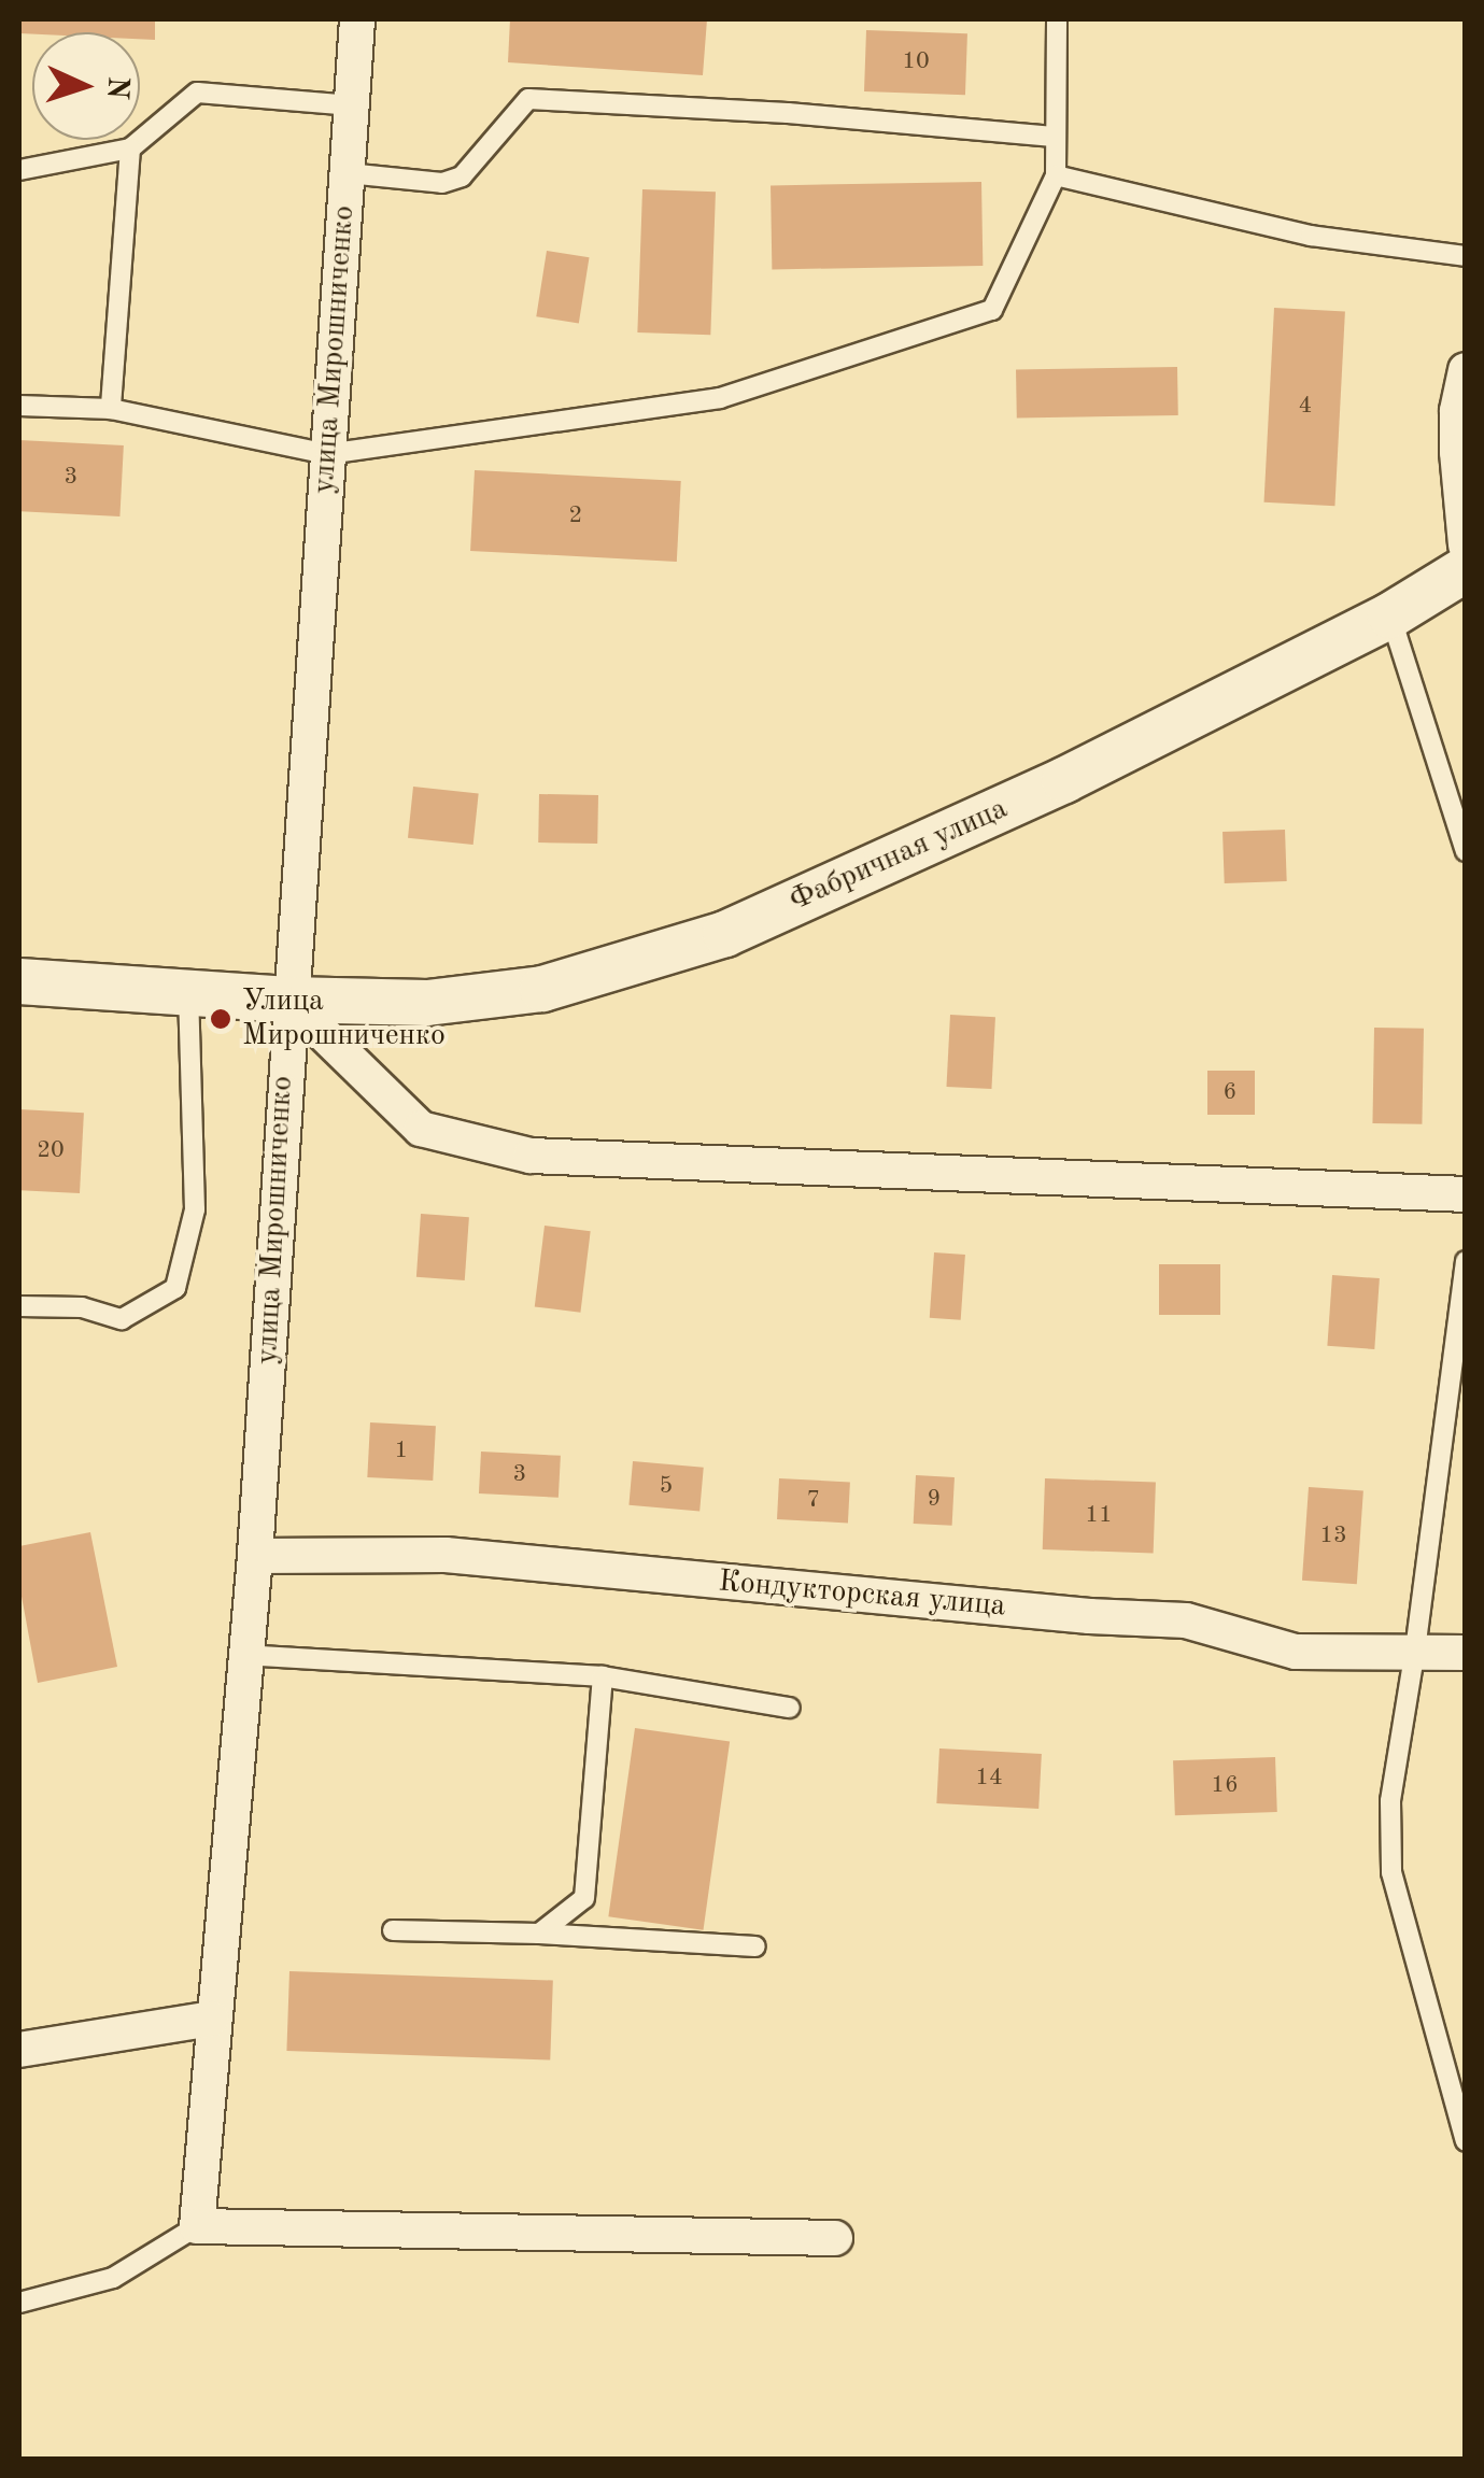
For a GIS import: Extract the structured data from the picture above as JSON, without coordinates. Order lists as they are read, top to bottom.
{
  "streets": {
    "street": ["улица Мирошниченко", "Фабричная улица", "Кондукторская улица"]
  },
  "crossings": [
    ["улица Мирошниченко", "Фабричная улица"],
    ["улица Мирошниченко", "Кондукторская улица"]
  ],
  "places": ["Улица Мирошниченко"],
  "house_numbers": [
    "10",
    "4",
    "3",
    "2",
    "6",
    "20",
    "1",
    "3",
    "5",
    "9",
    "7",
    "11",
    "13",
    "14",
    "16"
  ],
  "north": "right"
}
